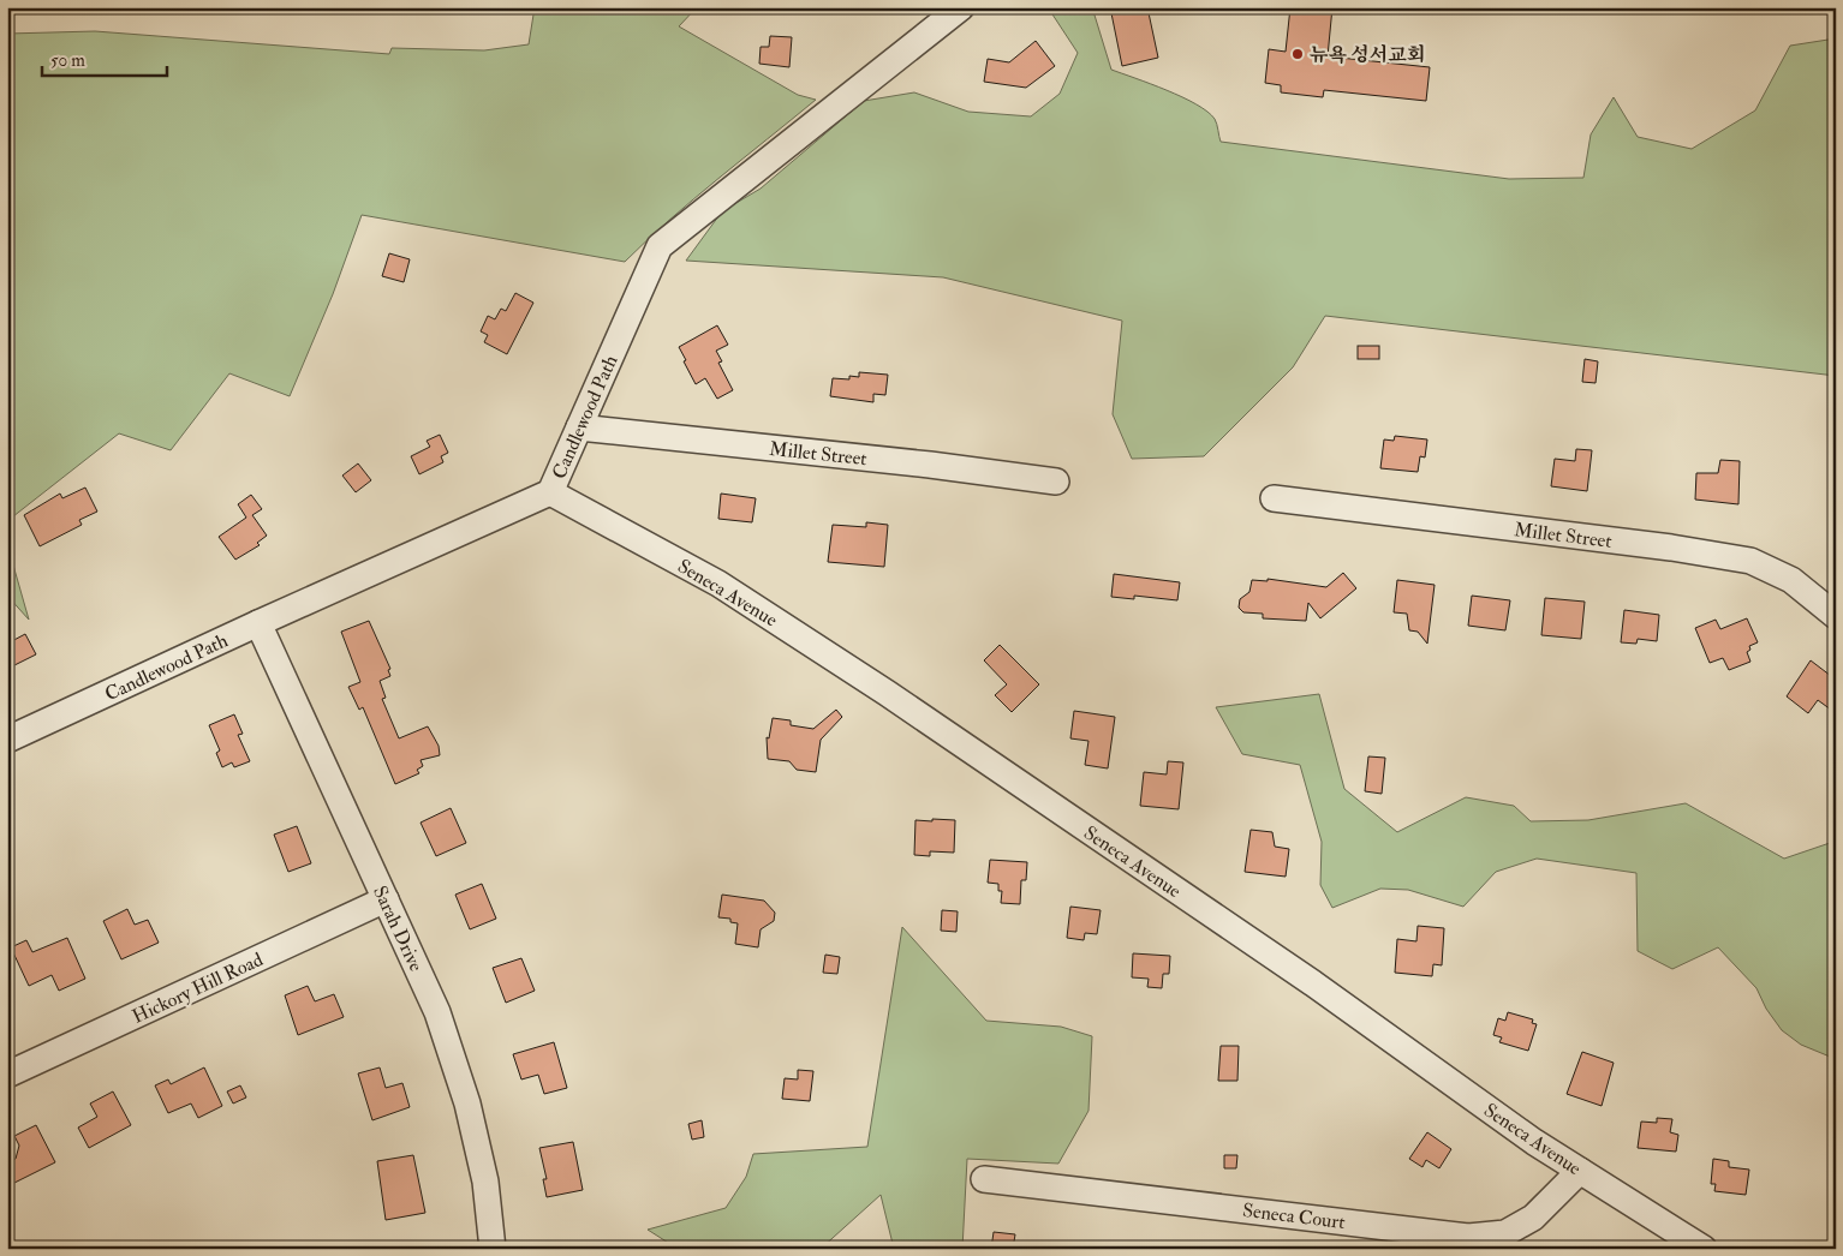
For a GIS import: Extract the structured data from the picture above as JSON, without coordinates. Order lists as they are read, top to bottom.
{
  "streets": {
    "street": [
      "Candlewood Path",
      "Millet Street",
      "Seneca Avenue",
      "Sarah Drive",
      "Hickory Hill Road",
      "Seneca Court"
    ]
  },
  "crossings": [
    ["Candlewood Path", "Millet Street"],
    ["Candlewood Path", "Seneca Avenue"],
    ["Candlewood Path", "Sarah Drive"],
    ["Seneca Avenue", "Seneca Court"],
    ["Sarah Drive", "Hickory Hill Road"]
  ],
  "places": ["뉴욕 성서교회"],
  "scale_bar": "50 m"
}
